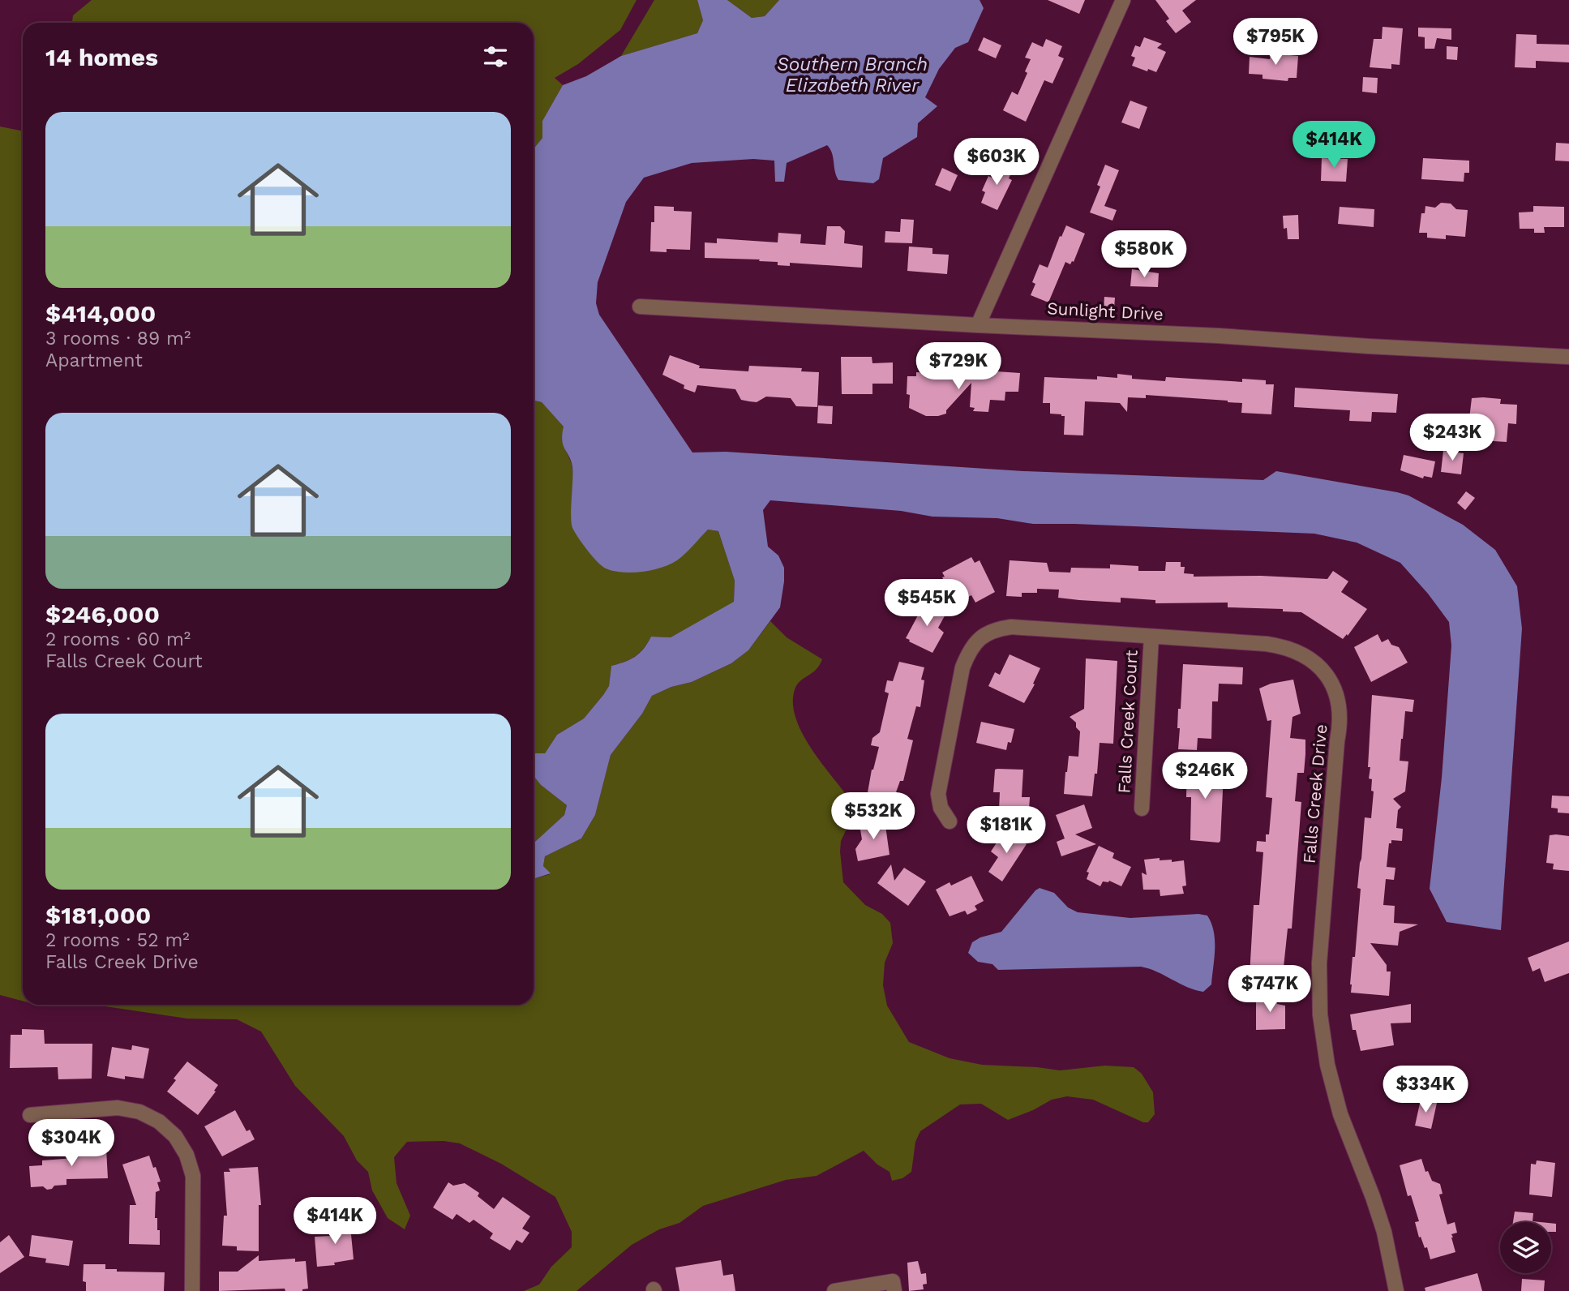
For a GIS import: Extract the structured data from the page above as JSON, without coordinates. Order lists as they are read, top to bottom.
{
  "streets": {
    "street": ["Sunlight Drive", "Falls Creek Court", "Falls Creek Drive"]
  },
  "crossings": [
    ["Falls Creek Court", "Falls Creek Drive"]
  ],
  "water": ["Southern Branch Elizabeth River"],
  "page": {
    "price": [
      "$795K",
      "$414K",
      "$603K",
      "$580K",
      "$729K",
      "$243K",
      "$545K",
      "$246K",
      "$532K",
      "$181K",
      "$747K",
      "$334K",
      "$304K",
      "$414K"
    ],
    "heading": "14 homes",
    "list": [
      {
        "name": "$414,000",
        "note": "3 rooms · 89 m² · Apartment"
      },
      {
        "name": "$246,000",
        "note": "2 rooms · 60 m² · Falls Creek Court"
      },
      {
        "name": "$181,000",
        "note": "2 rooms · 52 m² · Falls Creek Drive"
      }
    ]
  }
}
